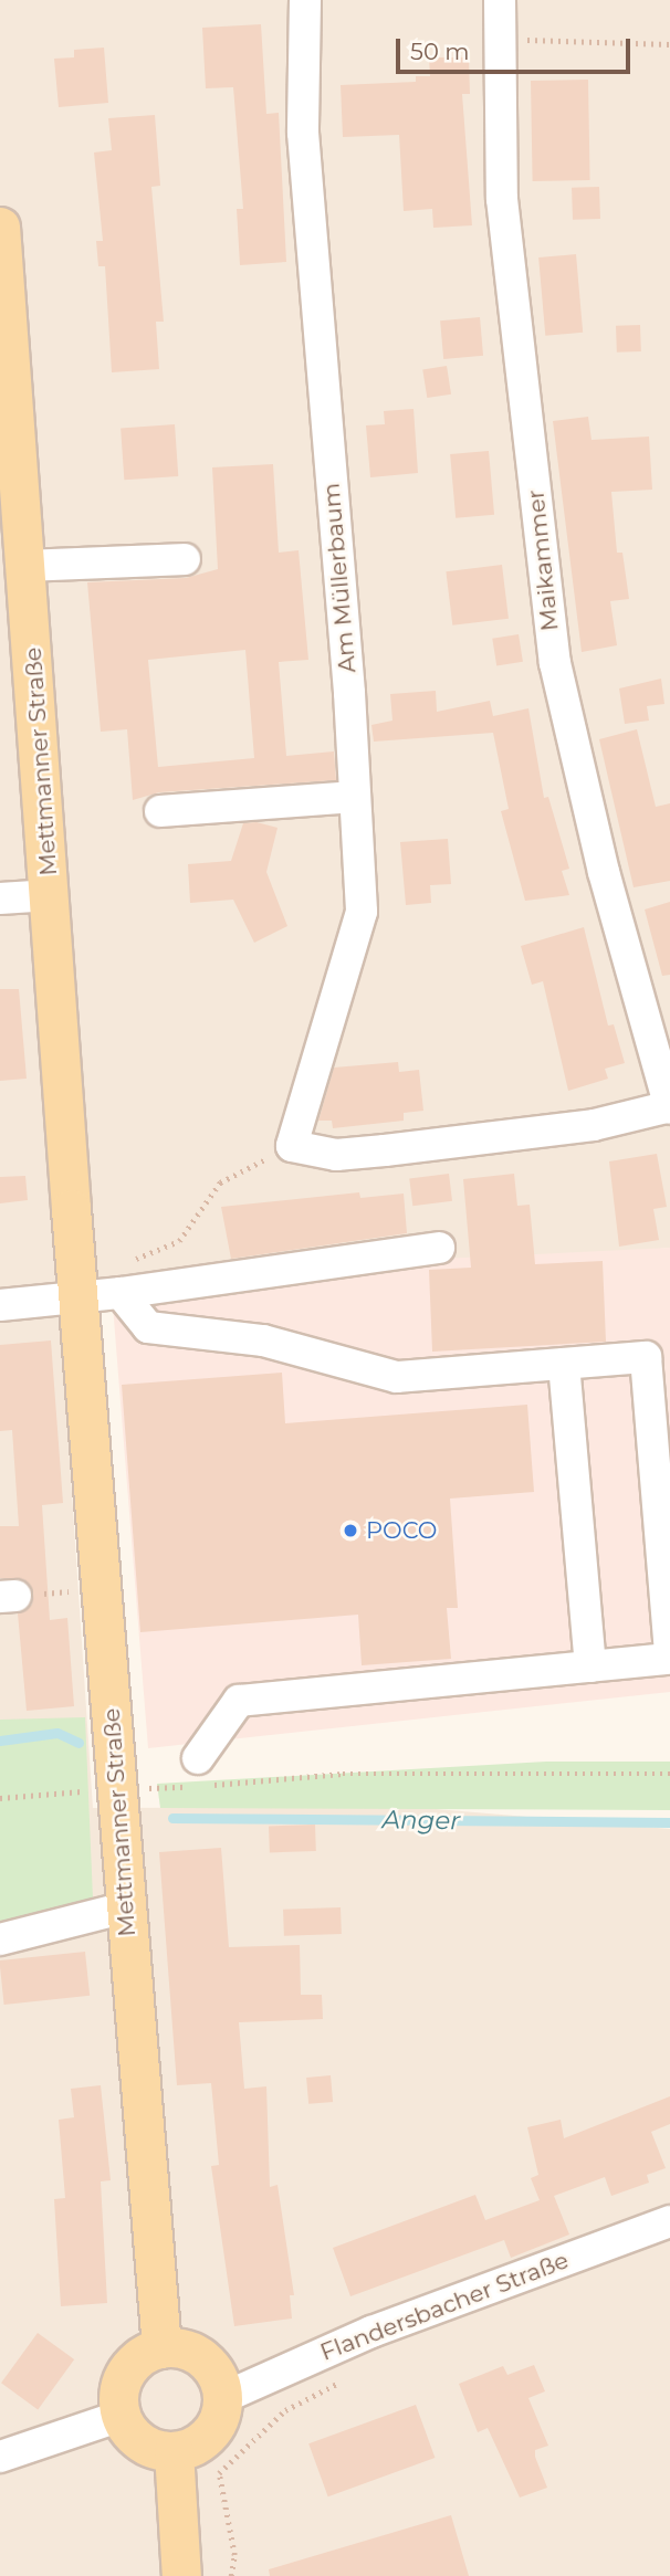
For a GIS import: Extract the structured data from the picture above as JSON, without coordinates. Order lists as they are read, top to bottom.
{
  "streets": {
    "main road": ["Mettmanner Straße"],
    "street": ["Maikammer", "Am Müllerbaum", "Flandersbacher Straße"]
  },
  "crossings": [
    ["Maikammer", "Am Müllerbaum"],
    ["Mettmanner Straße", "Flandersbacher Straße"]
  ],
  "water": ["Anger"],
  "places": ["POCO"],
  "scale_bar": "50 m"
}
